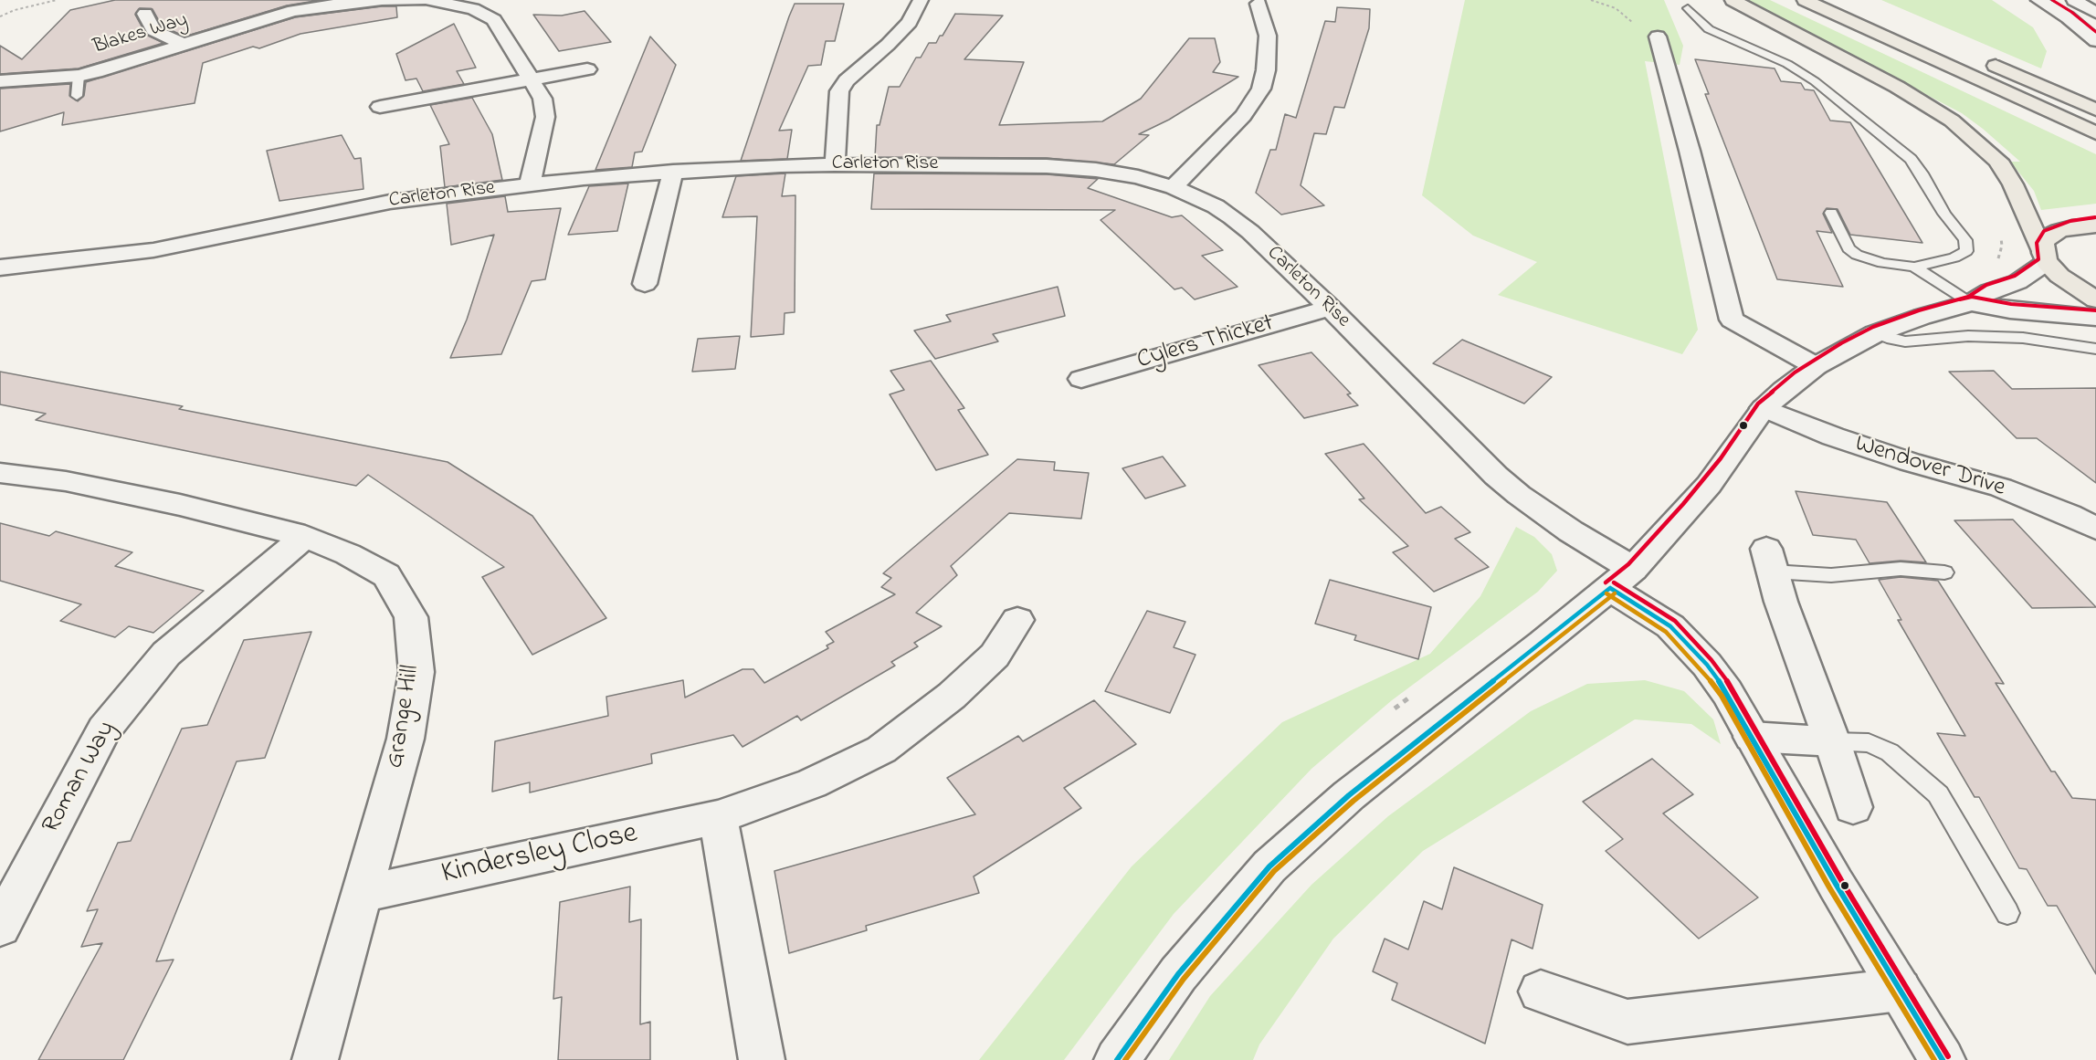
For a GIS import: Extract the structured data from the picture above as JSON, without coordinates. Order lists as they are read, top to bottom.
{
  "streets": {
    "street": [
      "Blakes Way",
      "Carleton Rise",
      "Cylers Thicket",
      "Wendover Drive",
      "Grange Hill",
      "Roman Way",
      "Kindersley Close"
    ]
  },
  "crossings": [
    ["Carleton Rise", "Cylers Thicket"],
    ["Grange Hill", "Roman Way"],
    ["Grange Hill", "Kindersley Close"]
  ]
}
